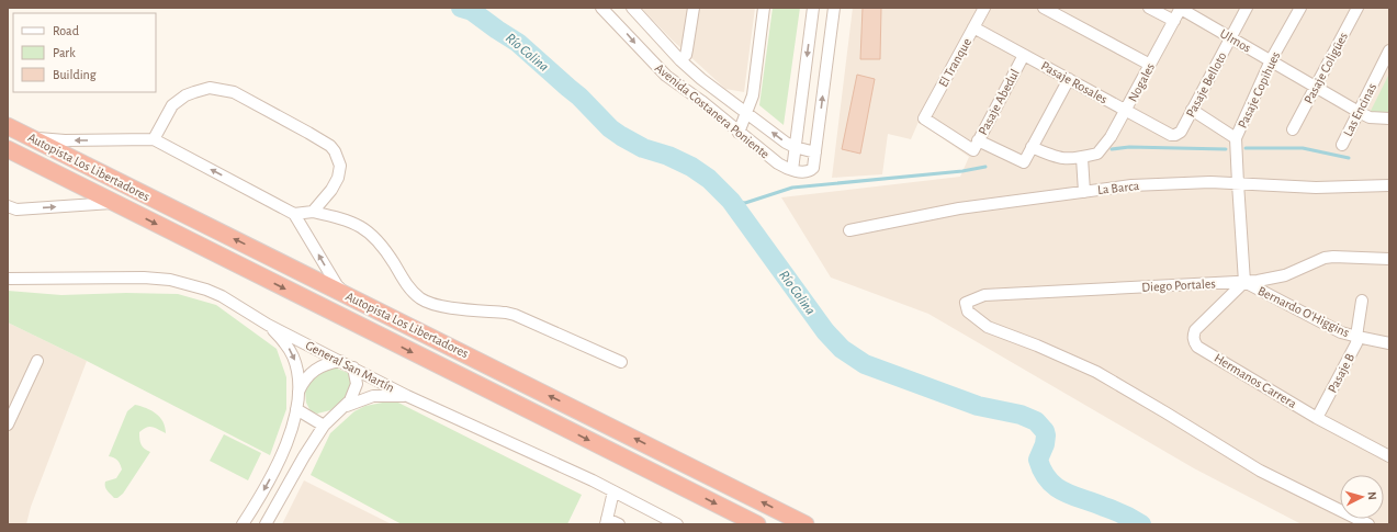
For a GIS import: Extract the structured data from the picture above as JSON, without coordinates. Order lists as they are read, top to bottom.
{
  "streets": {
    "highway": ["Autopista Los Libertadores"],
    "street": [
      "Ulmos",
      "El Tranque",
      "Pasaje Coligües",
      "Pasaje Rosales",
      "Nogales",
      "Pasaje Belloto",
      "Pasaje Copihues",
      "Pasaje Abedul",
      "Las Encinas",
      "Avenida Costanera Poniente",
      "La Barca",
      "Diego Portales",
      "Bernardo O'Higgins",
      "General San Martín",
      "Pasaje B",
      "Hermanos Carrera"
    ]
  },
  "crossings": [
    ["Ulmos", "Pasaje Coligües"],
    ["Ulmos", "Nogales"],
    ["Ulmos", "Pasaje Belloto"],
    ["Ulmos", "Pasaje Copihues"],
    ["Ulmos", "Las Encinas"],
    ["El Tranque", "Pasaje Rosales"],
    ["El Tranque", "Pasaje Abedul"],
    ["Pasaje Rosales", "Nogales"],
    ["Pasaje Rosales", "Pasaje Belloto"],
    ["Pasaje Rosales", "Pasaje Abedul"],
    ["Pasaje Copihues", "La Barca"],
    ["Pasaje Copihues", "Diego Portales"],
    ["Pasaje Copihues", "Bernardo O'Higgins"],
    ["Pasaje Copihues", "Hermanos Carrera"],
    ["Diego Portales", "Bernardo O'Higgins"],
    ["Diego Portales", "Hermanos Carrera"],
    ["Bernardo O'Higgins", "Pasaje B"],
    ["Bernardo O'Higgins", "Hermanos Carrera"],
    ["Pasaje B", "Hermanos Carrera"]
  ],
  "water": ["Río Colina"],
  "legend": ["Road", "Park", "Building"],
  "north": "right"
}
